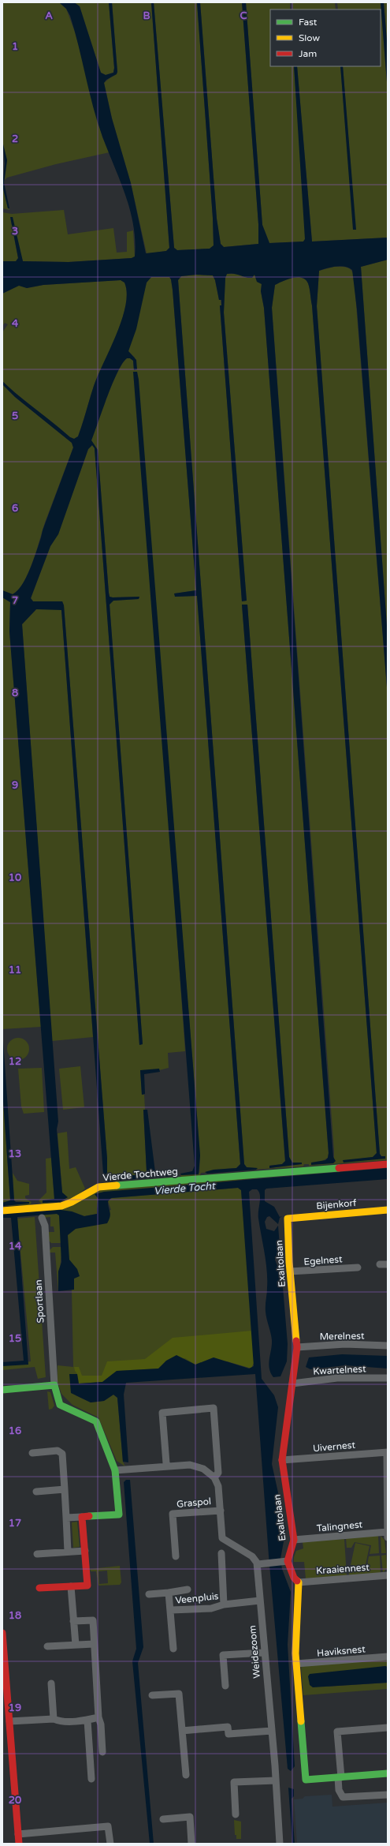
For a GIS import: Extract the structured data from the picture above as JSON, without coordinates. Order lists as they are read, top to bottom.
{
  "streets": {
    "street": [
      "Vierde Tochtweg",
      "Bijenkorf",
      "Egelnest",
      "Exaltolaan",
      "Sportlaan",
      "Merelnest",
      "Kwartelnest",
      "Uivernest",
      "Graspol",
      "Talingnest",
      "Kraaiennest",
      "Veenpluis",
      "Haviksnest",
      "Weidezoom"
    ]
  },
  "crossings": [
    ["Bijenkorf", "Exaltolaan"],
    ["Egelnest", "Exaltolaan"],
    ["Exaltolaan", "Merelnest"],
    ["Exaltolaan", "Kwartelnest"],
    ["Exaltolaan", "Uivernest"],
    ["Exaltolaan", "Talingnest"],
    ["Veenpluis", "Weidezoom"]
  ],
  "water": ["Vierde Tocht"],
  "legend": ["Fast", "Slow", "Jam"],
  "grid": {
    "columns": ["A", "B", "C"],
    "rows": [
      "1",
      "2",
      "3",
      "4",
      "5",
      "6",
      "7",
      "8",
      "9",
      "10",
      "11",
      "12",
      "13",
      "14",
      "15",
      "16",
      "17",
      "18",
      "19",
      "20"
    ]
  }
}
